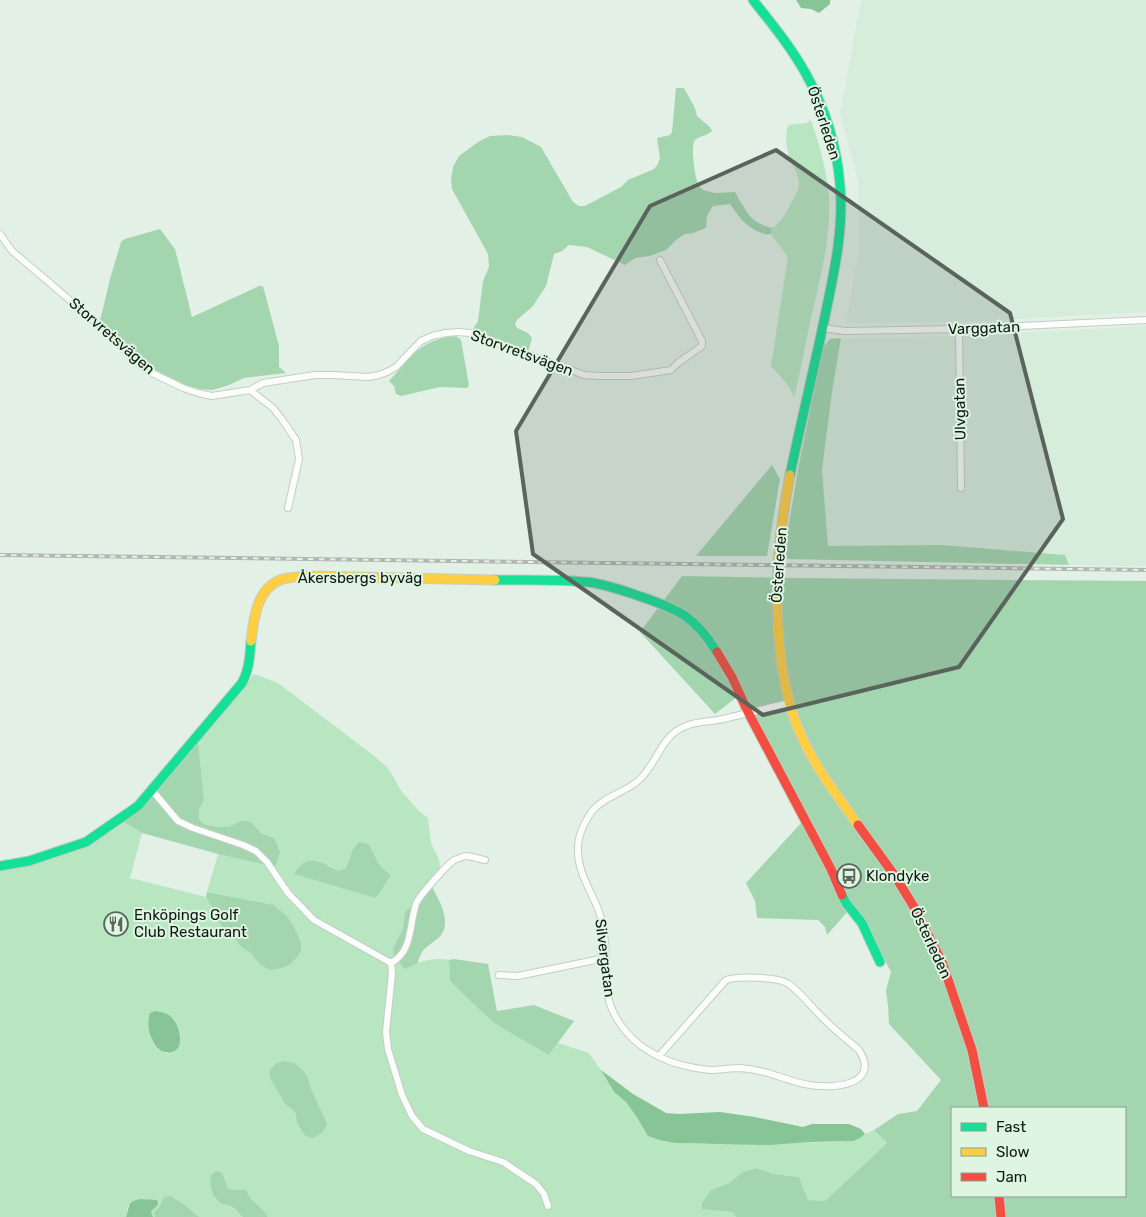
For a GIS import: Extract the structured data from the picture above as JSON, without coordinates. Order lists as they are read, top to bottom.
{
  "streets": {
    "street": [
      "Österleden",
      "Varggatan",
      "Storvretsvägen",
      "Ulvgatan",
      "Åkersbergs byväg",
      "Silvergatan"
    ]
  },
  "crossings": [
    ["Österleden", "Varggatan"],
    ["Österleden", "Silvergatan"],
    ["Varggatan", "Ulvgatan"],
    ["Åkersbergs byväg", "Silvergatan"]
  ],
  "places": {
    "bus stop": ["Klondyke"],
    "restaurant": ["Enköpings Golf Club Restaurant"]
  },
  "legend": ["Fast", "Slow", "Jam"]
}
